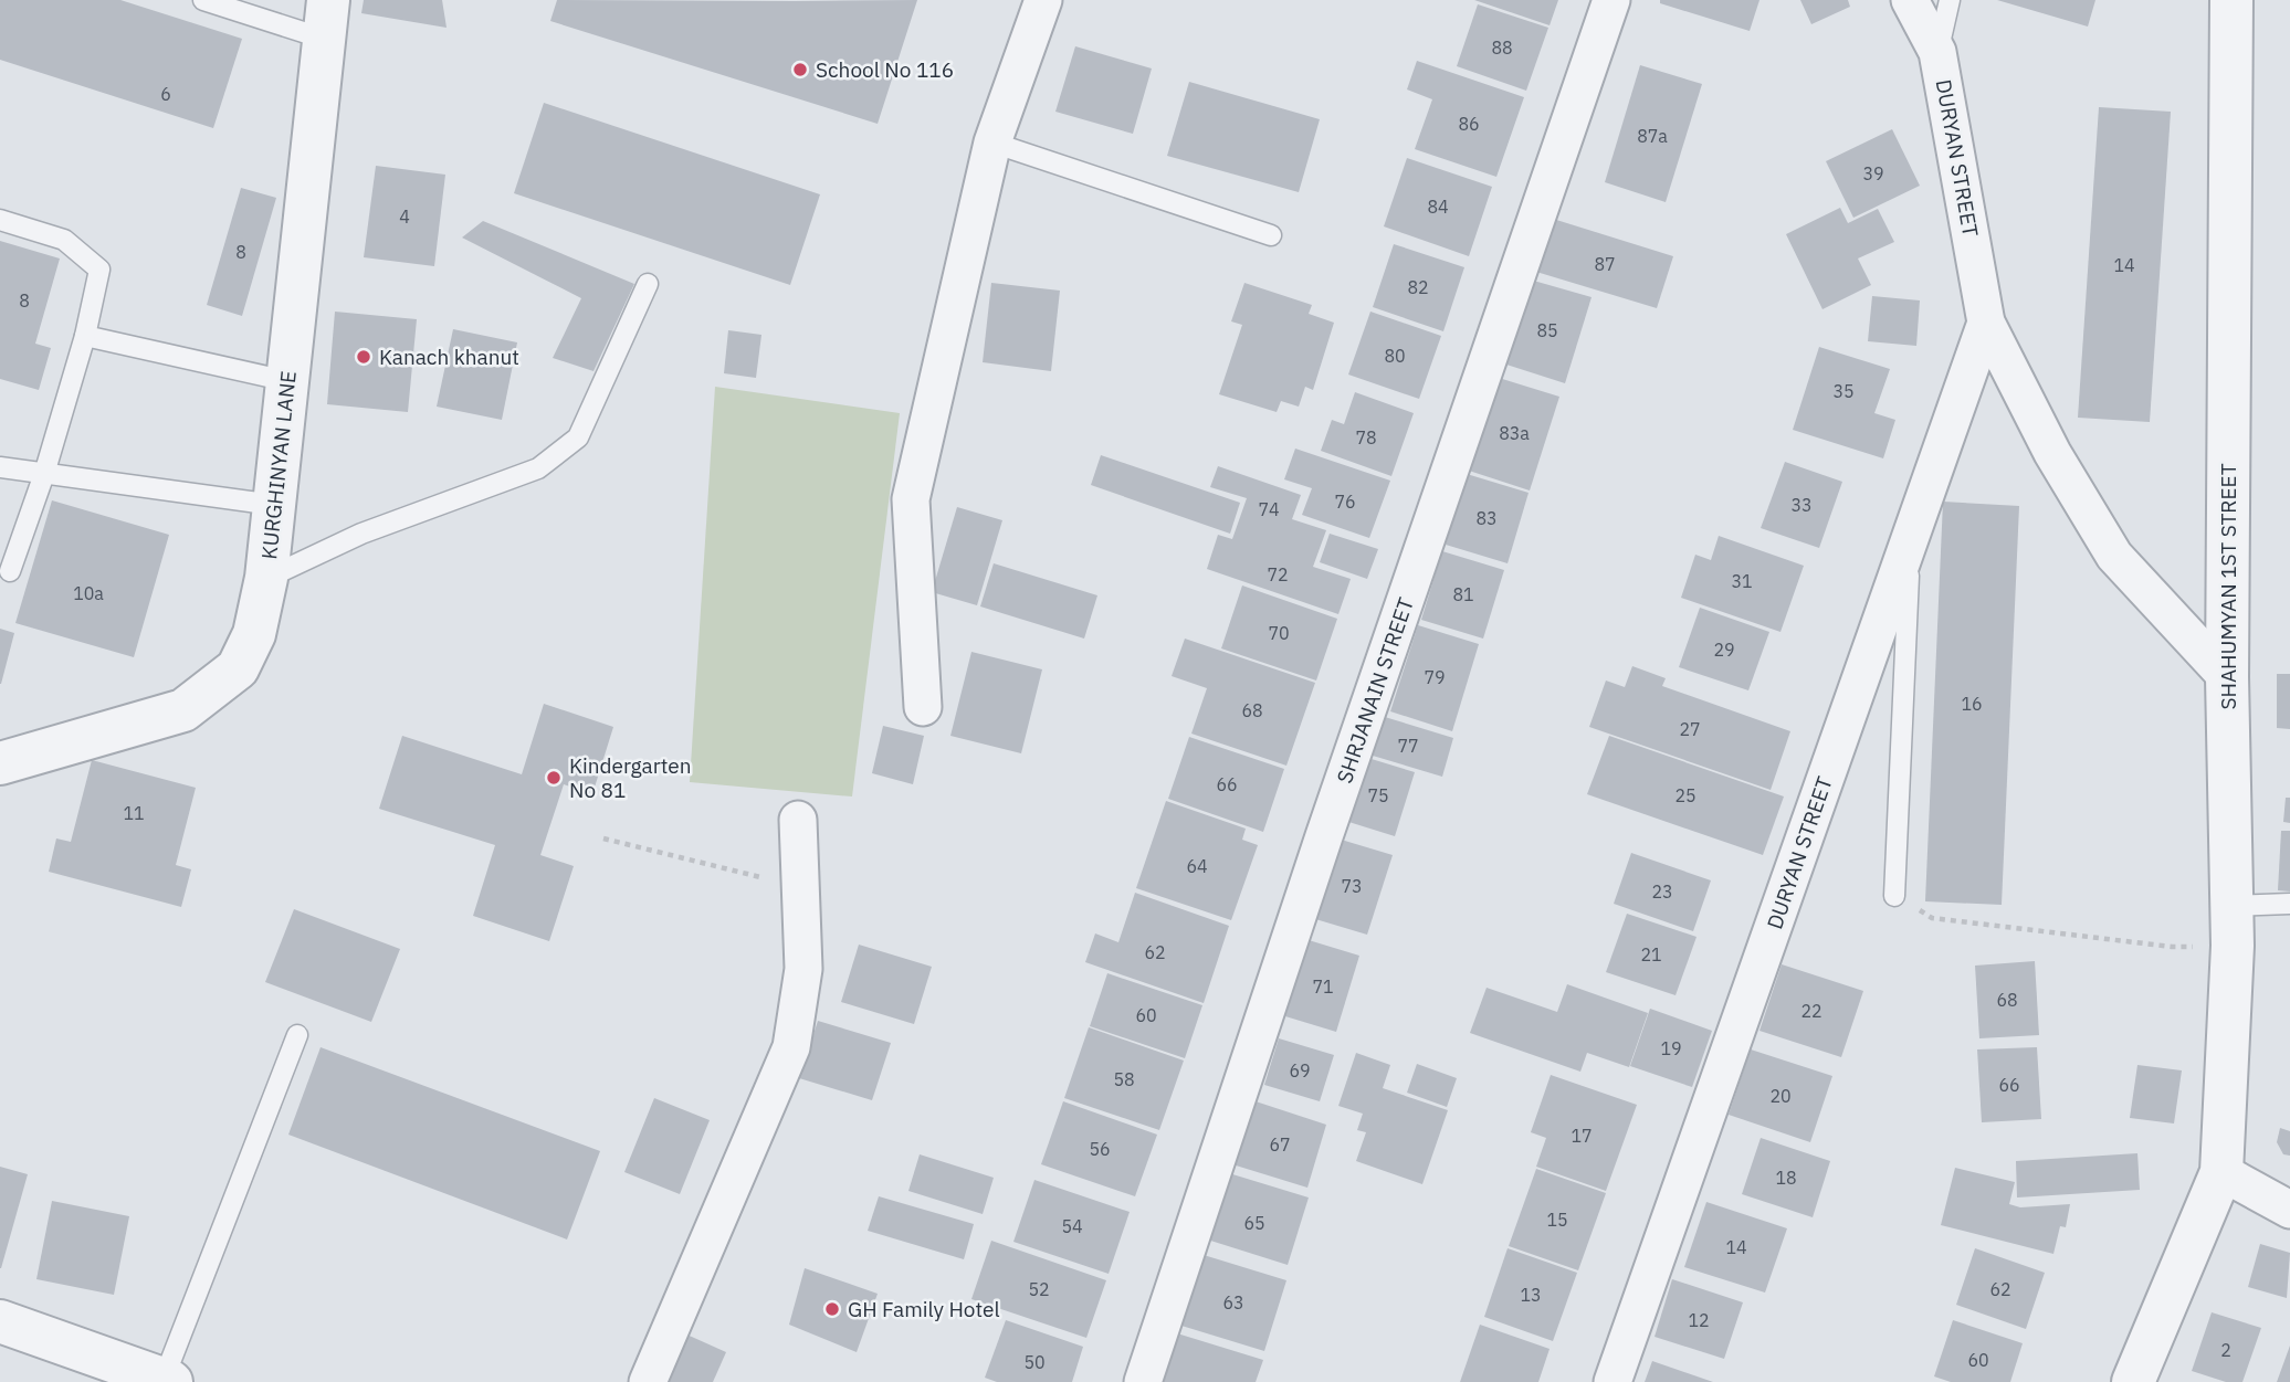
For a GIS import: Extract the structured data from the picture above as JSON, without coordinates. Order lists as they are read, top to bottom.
{
  "streets": {
    "street": [
      "DURYAN STREET",
      "KURGHINYAN LANE",
      "SHAHUMYAN 1ST STREET",
      "SHRJANAIN STREET"
    ]
  },
  "crossings": [
    ["DURYAN STREET", "SHAHUMYAN 1ST STREET"]
  ],
  "places": [
    "School No 116",
    "Kanach khanut",
    "Kindergarten No 81",
    "GH Family Hotel"
  ],
  "house_numbers": [
    "88",
    "6",
    "86",
    "87a",
    "39",
    "84",
    "4",
    "8",
    "87",
    "14",
    "82",
    "8",
    "85",
    "80",
    "35",
    "83a",
    "78",
    "76",
    "33",
    "74",
    "83",
    "72",
    "31",
    "10a",
    "81",
    "70",
    "29",
    "79",
    "16",
    "68",
    "27",
    "77",
    "66",
    "75",
    "25",
    "11",
    "64",
    "73",
    "23",
    "62",
    "21",
    "71",
    "68",
    "22",
    "60",
    "19",
    "69",
    "58",
    "66",
    "20",
    "17",
    "67",
    "56",
    "18",
    "15",
    "65",
    "54",
    "14",
    "52",
    "62",
    "13",
    "63",
    "12",
    "2",
    "60",
    "50"
  ]
}
